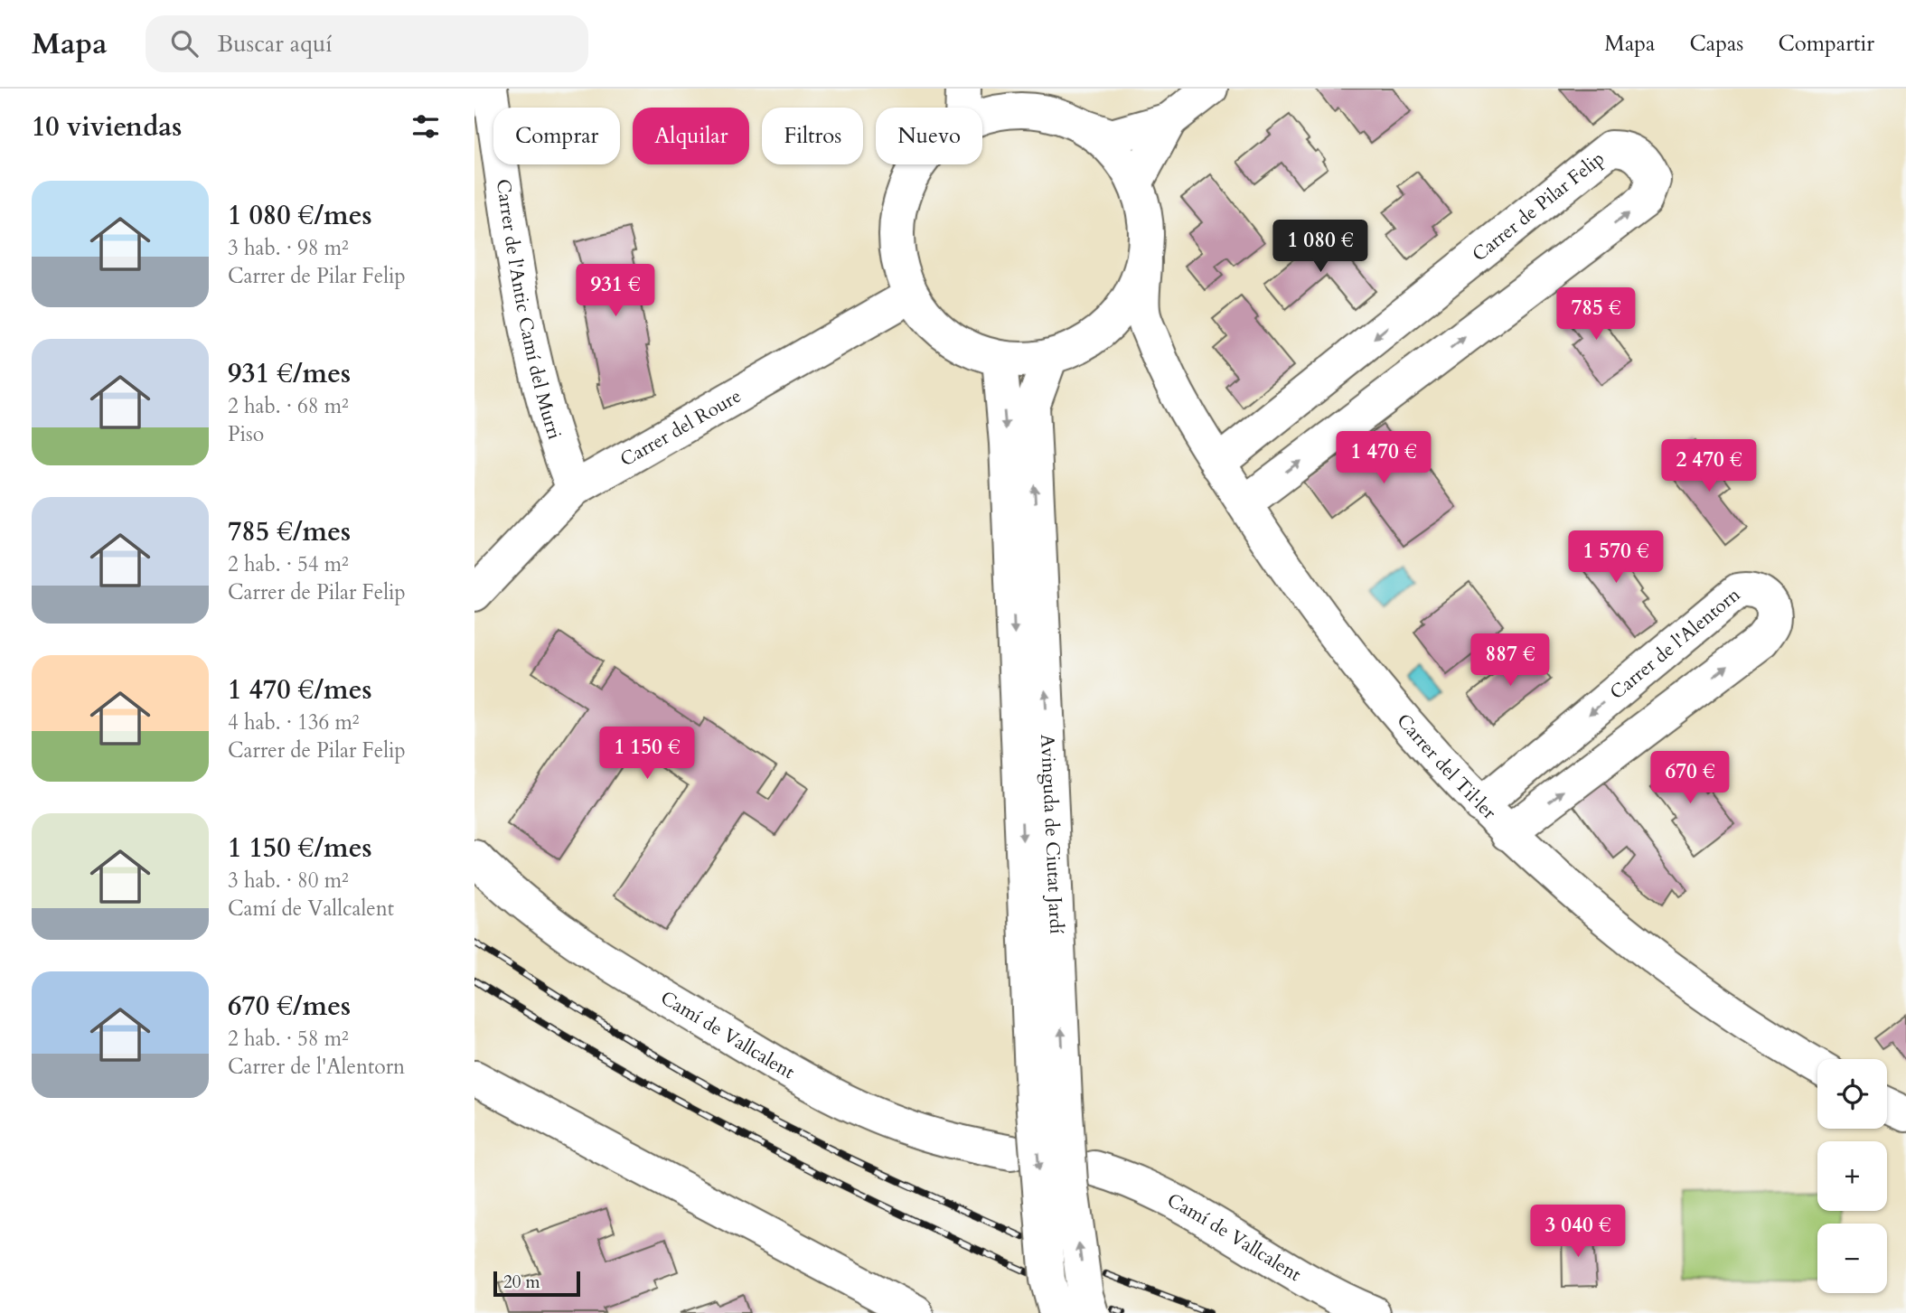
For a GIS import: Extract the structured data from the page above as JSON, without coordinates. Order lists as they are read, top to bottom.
{
  "streets": {
    "street": [
      "Carrer de Pilar Felip",
      "Carrer de l'Antic Camí del Murri",
      "Carrer del Roure",
      "Carrer de l'Alentorn",
      "Carrer del Til·ler",
      "Avinguda de Ciutat Jardí",
      "Camí de Vallcalent"
    ]
  },
  "crossings": [
    ["Carrer de Pilar Felip", "Carrer del Til·ler"],
    ["Carrer de l'Antic Camí del Murri", "Carrer del Roure"],
    ["Carrer de l'Alentorn", "Carrer del Til·ler"]
  ],
  "scale_bar": "20 m",
  "page": {
    "header": "Mapa",
    "search": "Buscar aquí",
    "nav": ["Mapa", "Capas", "Compartir"],
    "heading": "10 viviendas",
    "chip": [
      "Comprar",
      "Alquilar",
      "Filtros",
      "Nuevo"
    ],
    "list": [
      {
        "name": "1 080 €/mes",
        "note": "3 hab. · 98 m² · Carrer de Pilar Felip"
      },
      {
        "name": "931 €/mes",
        "note": "2 hab. · 68 m² · Piso"
      },
      {
        "name": "785 €/mes",
        "note": "2 hab. · 54 m² · Carrer de Pilar Felip"
      },
      {
        "name": "1 470 €/mes",
        "note": "4 hab. · 136 m² · Carrer de Pilar Felip"
      },
      {
        "name": "1 150 €/mes",
        "note": "3 hab. · 80 m² · Camí de Vallcalent"
      },
      {
        "name": "670 €/mes",
        "note": "2 hab. · 58 m² · Carrer de l'Alentorn"
      }
    ],
    "price": [
      "1 080 €",
      "931 €",
      "785 €",
      "1 470 €",
      "2 470 €",
      "1 570 €",
      "887 €",
      "1 150 €",
      "670 €",
      "3 040 €"
    ],
    "map_buttons": ["+", "−"],
    "scale": "20 m"
  }
}
